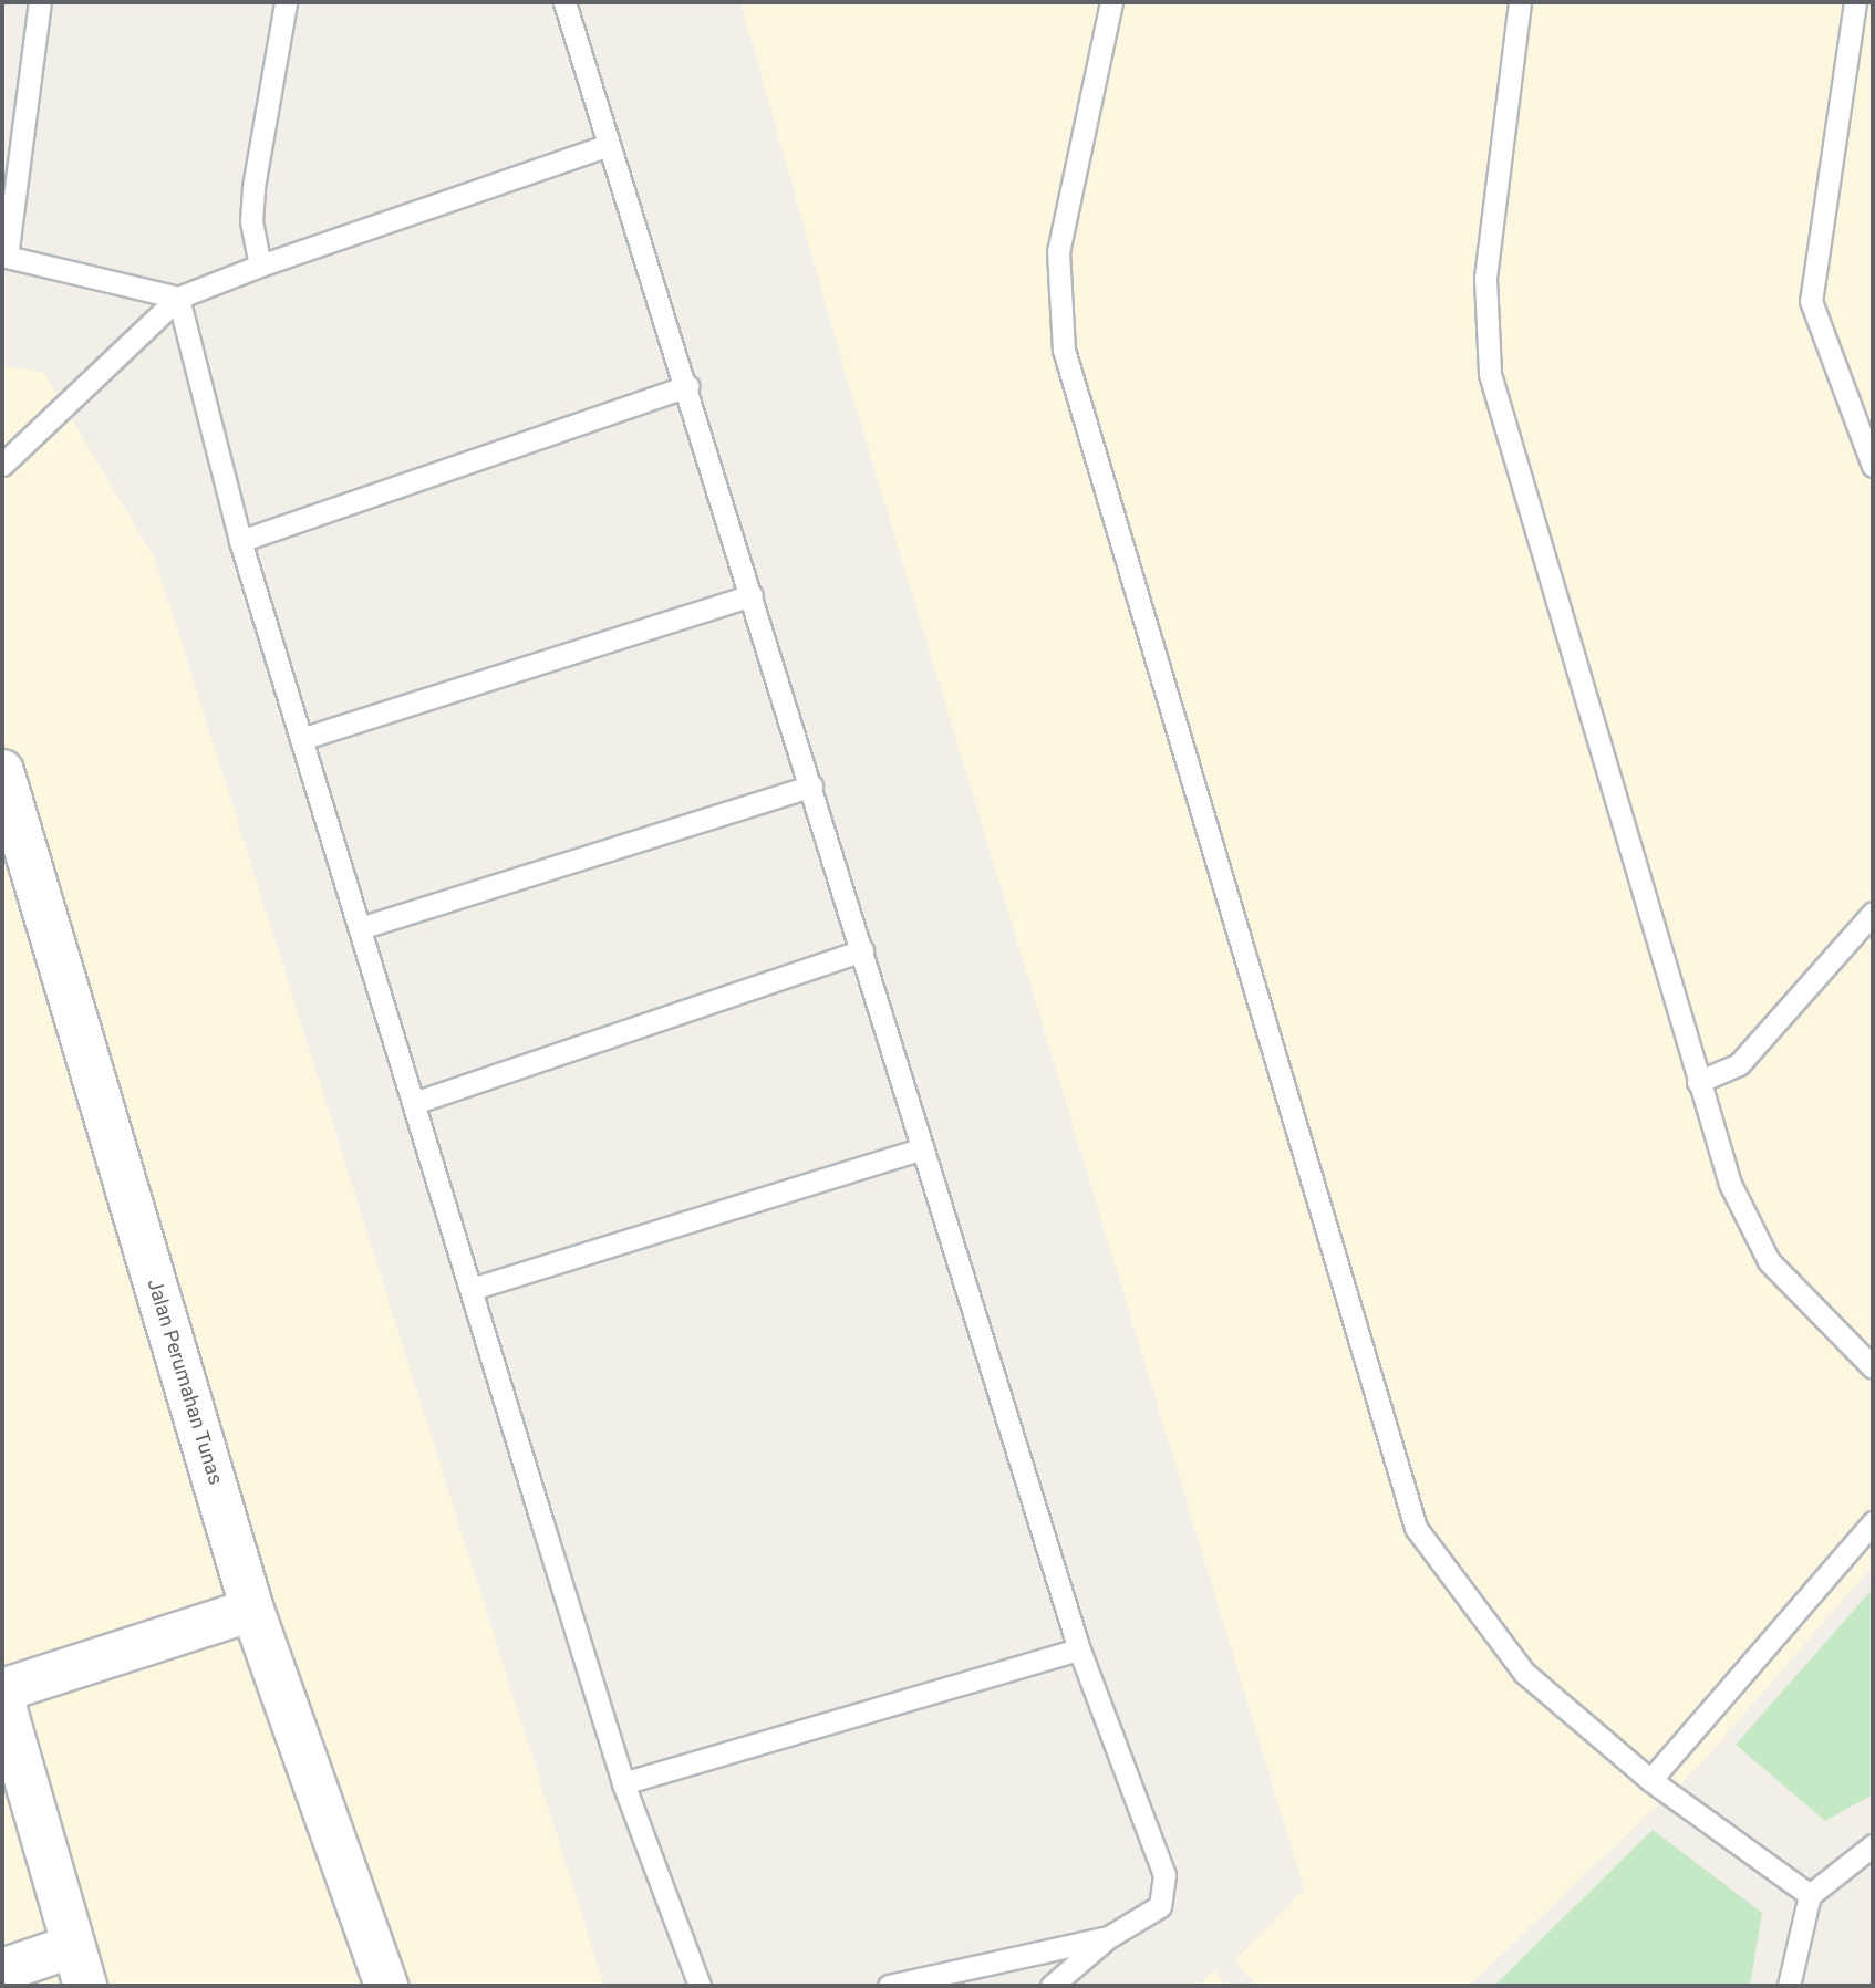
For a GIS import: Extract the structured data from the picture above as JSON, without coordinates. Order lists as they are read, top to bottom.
{
  "streets": {
    "street": ["Jalan Perumahan Tunas"]
  }
}
